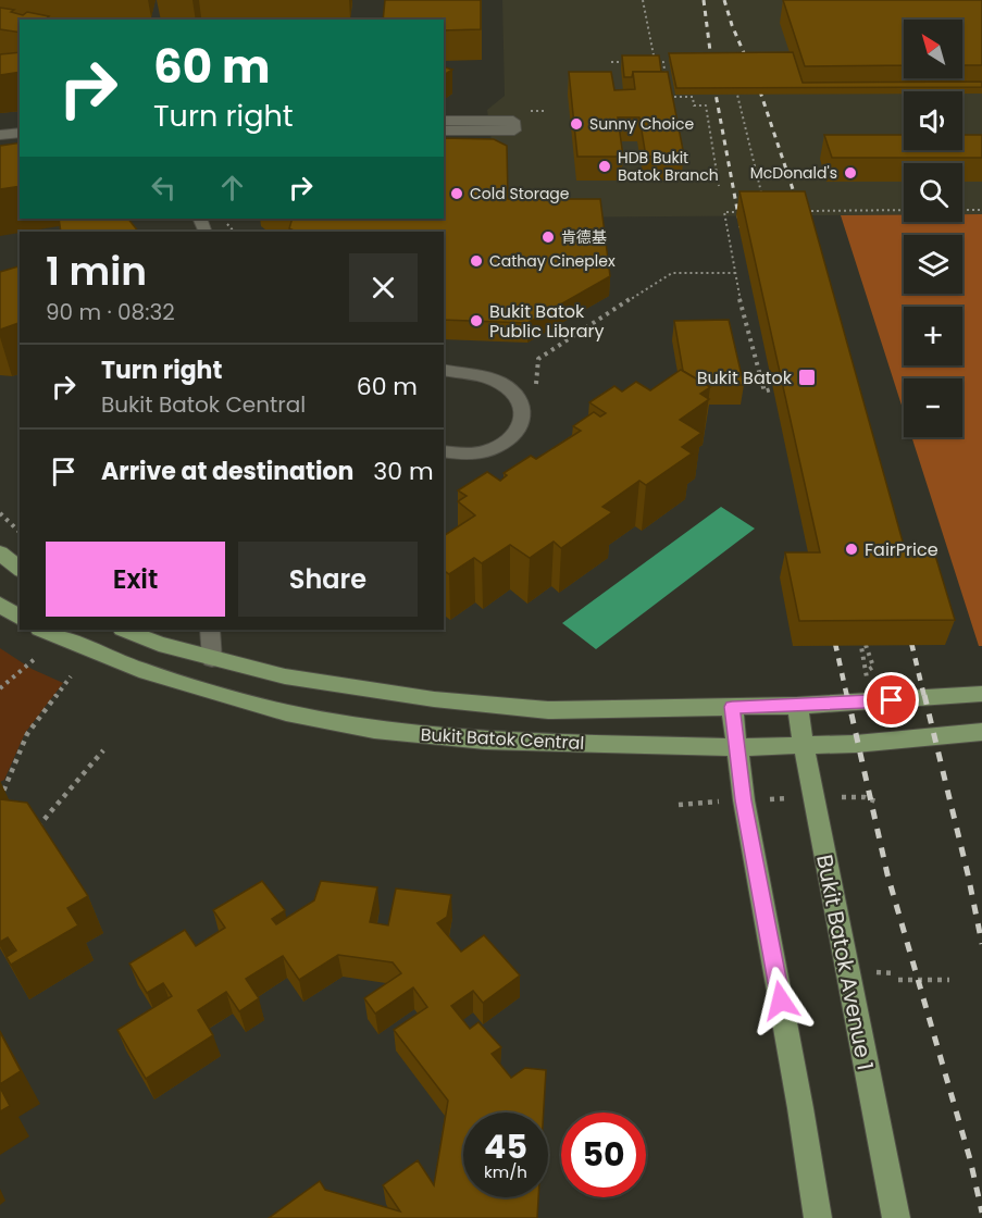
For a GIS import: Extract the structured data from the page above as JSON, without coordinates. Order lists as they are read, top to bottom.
{
  "streets": {
    "main road": ["Bukit Batok Central", "Bukit Batok Avenue 1"]
  },
  "crossings": [
    ["Bukit Batok Central", "Bukit Batok Avenue 1"]
  ],
  "places": {
    "other": [
      "Sunny Choice",
      "HDB Bukit Batok Branch",
      "McDonald's",
      "Cold Storage",
      "肯德基",
      "Cathay Cineplex",
      "Bukit Batok Public Library",
      "FairPrice"
    ],
    "transit": ["Bukit Batok"]
  },
  "north": "top left",
  "page": {
    "map_buttons": ["+", "−"],
    "turn": ["60 m", "Turn right"],
    "heading": ["1 min", "90 m · 08:32"],
    "list": [
      {
        "name": "Turn right",
        "note": "Bukit Batok Central",
        "value": "60 m"
      },
      {
        "name": "Arrive at destination",
        "value": "30 m"
      }
    ],
    "buttons": ["Exit", "Share"],
    "speed": "45 km/h",
    "limit": "50"
  }
}
